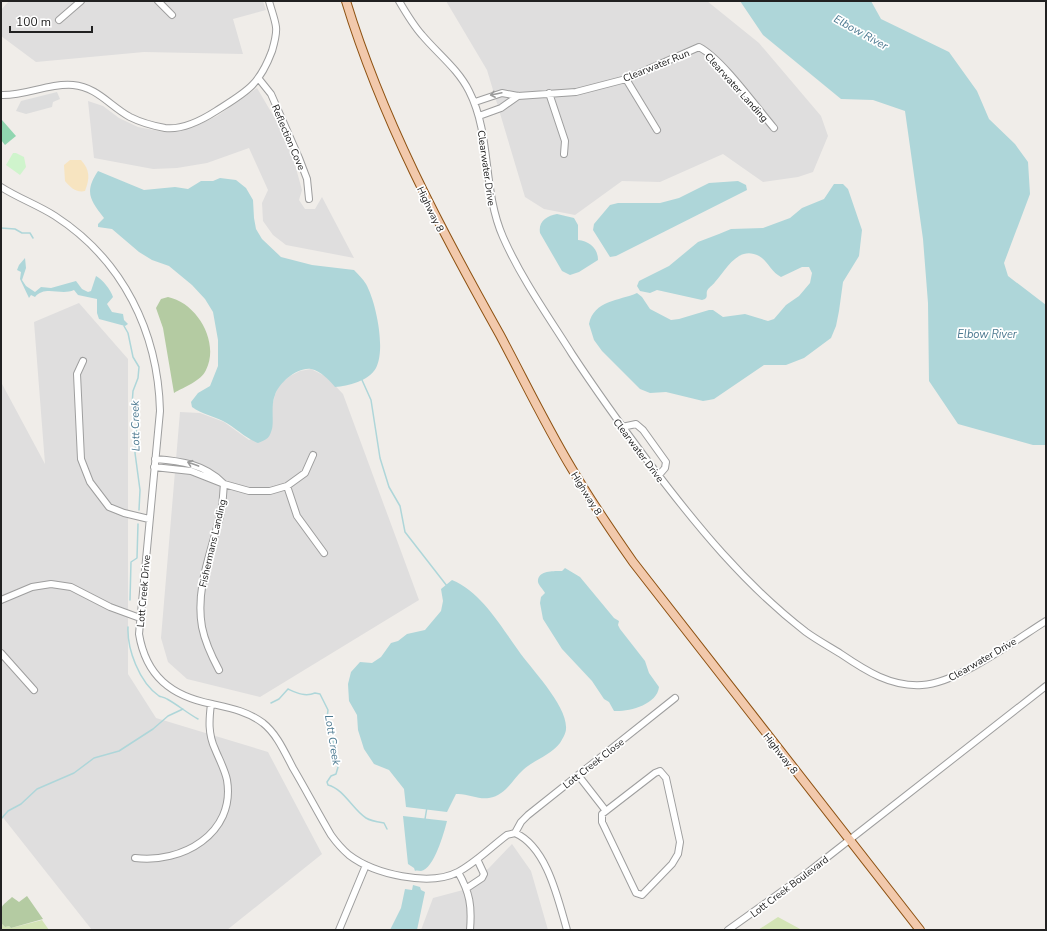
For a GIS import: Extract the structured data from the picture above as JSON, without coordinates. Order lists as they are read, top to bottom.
{
  "streets": {
    "main road": ["Highway 8"],
    "street": [
      "Clearwater Run",
      "Clearwater Landing",
      "Reflection Cove",
      "Clearwater Drive",
      "Fishermans Landing",
      "Lott Creek Drive",
      "Lott Creek Close",
      "Lott Creek Boulevard"
    ]
  },
  "crossings": [
    ["Clearwater Run", "Clearwater Landing"],
    ["Clearwater Run", "Clearwater Drive"],
    ["Highway 8", "Lott Creek Boulevard"],
    ["Lott Creek Drive", "Lott Creek Close"]
  ],
  "water": ["Elbow River", "Lott Creek"],
  "scale_bar": "100 m"
}
